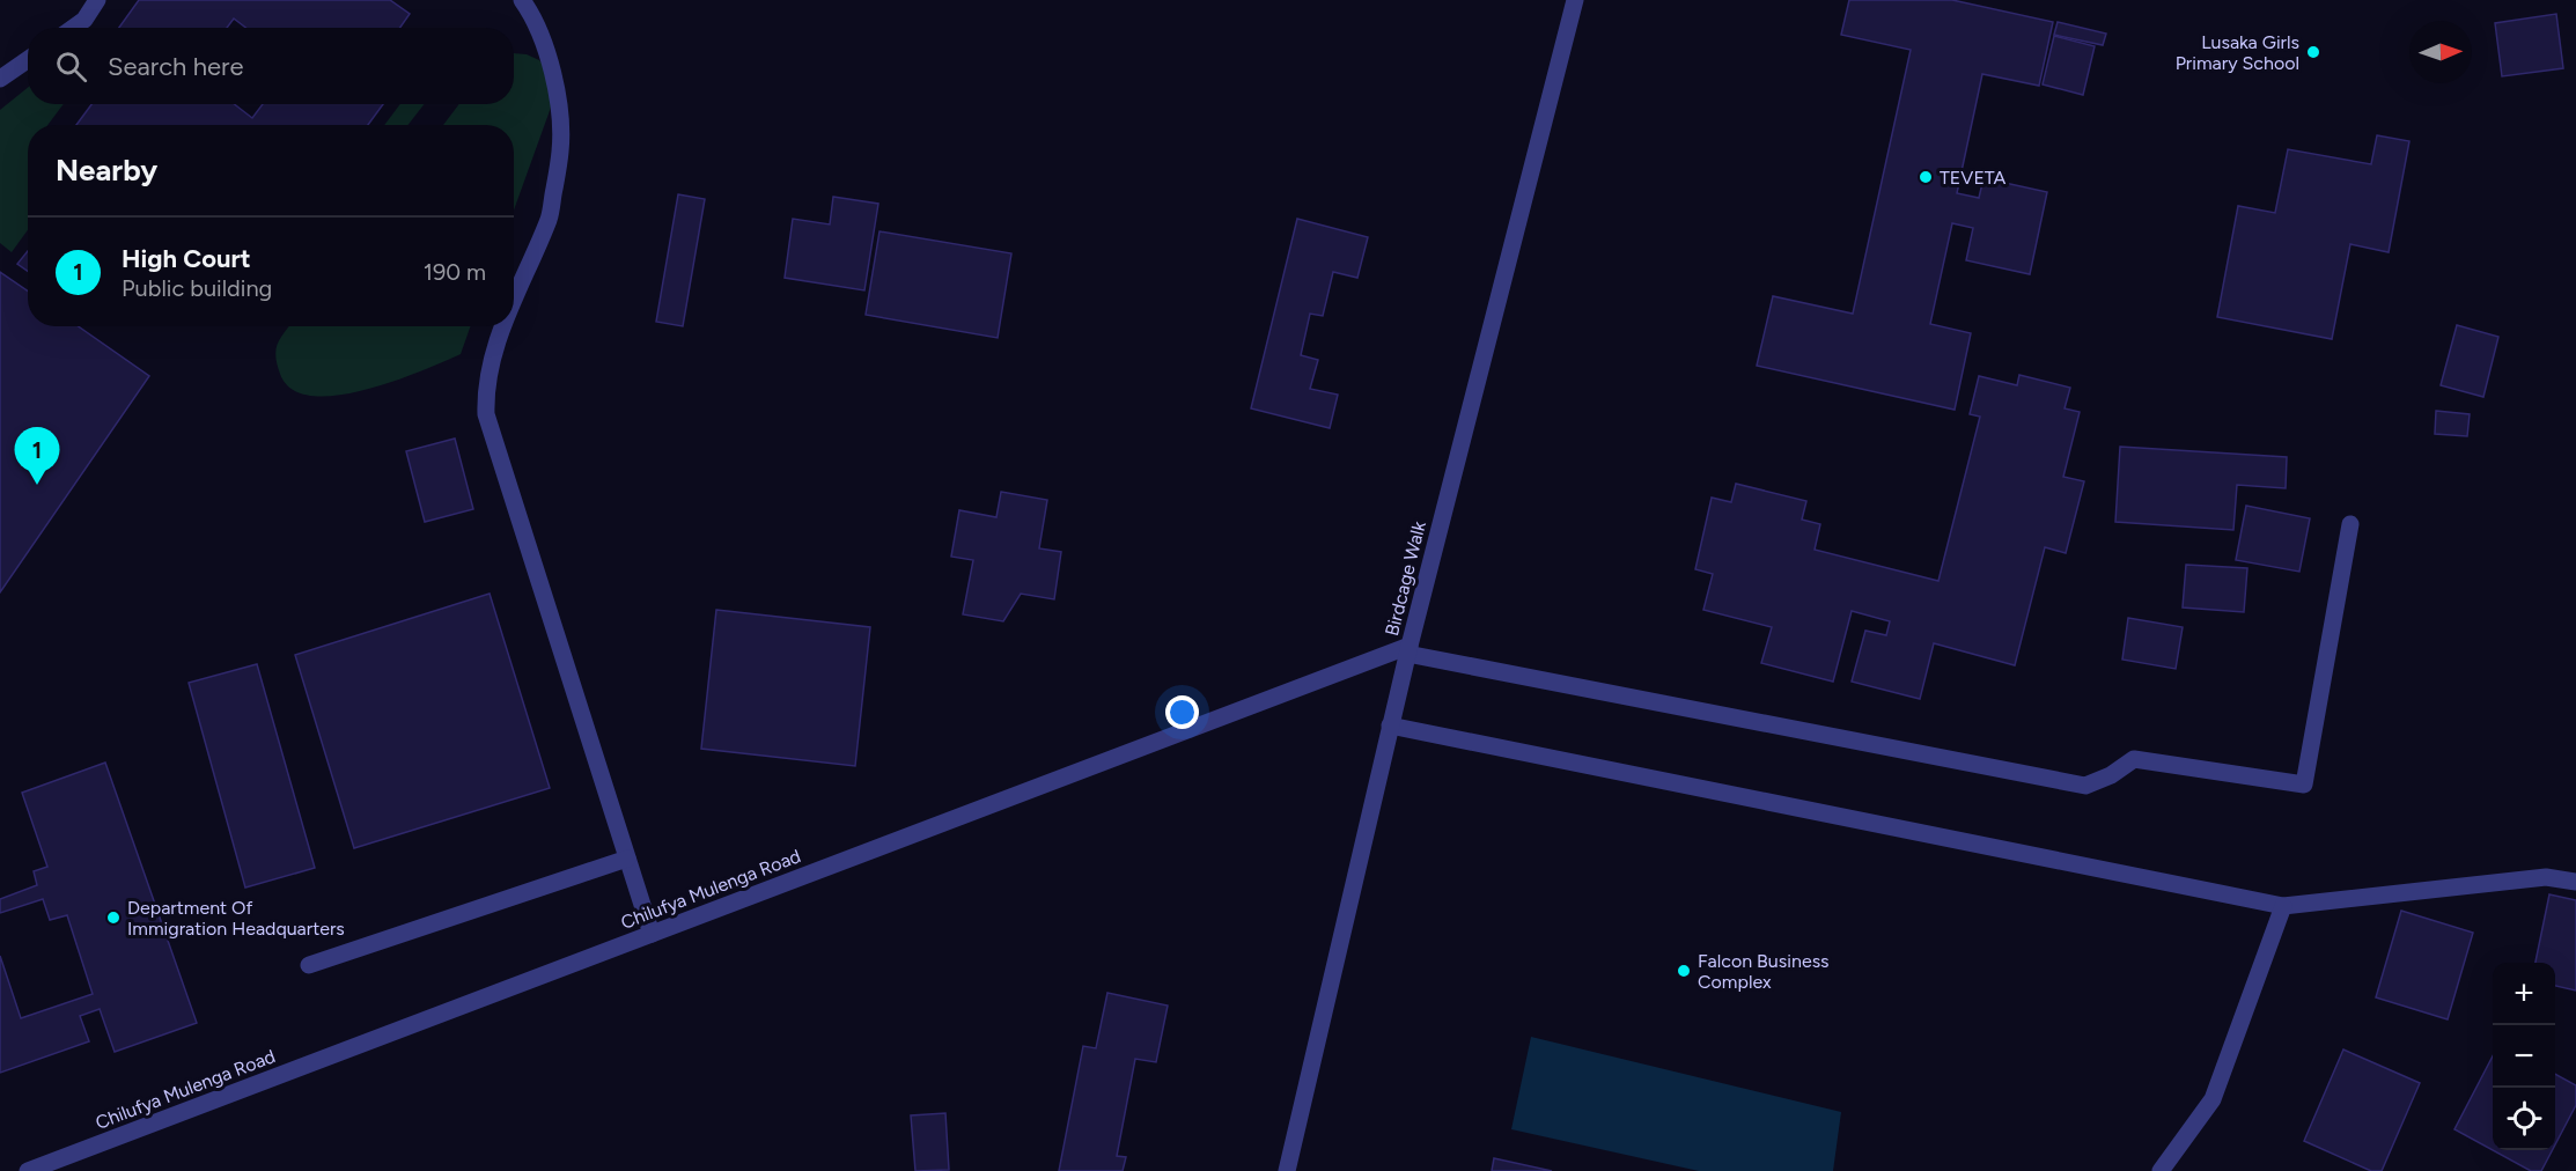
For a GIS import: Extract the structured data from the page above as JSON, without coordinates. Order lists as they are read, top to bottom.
{
  "streets": {
    "street": ["Birdcage Walk", "Chilufya Mulenga Road"]
  },
  "crossings": [
    ["Birdcage Walk", "Chilufya Mulenga Road"]
  ],
  "places": [
    "Lusaka Girls Primary School",
    "TEVETA",
    "Department Of Immigration Headquarters",
    "Falcon Business Complex"
  ],
  "north": "right",
  "page": {
    "search": "Search here",
    "heading": "Nearby",
    "list": [
      {
        "mark": "1",
        "name": "High Court",
        "note": "Public building",
        "value": "190 m"
      }
    ],
    "pins": "1",
    "map_buttons": ["+", "−"]
  }
}
